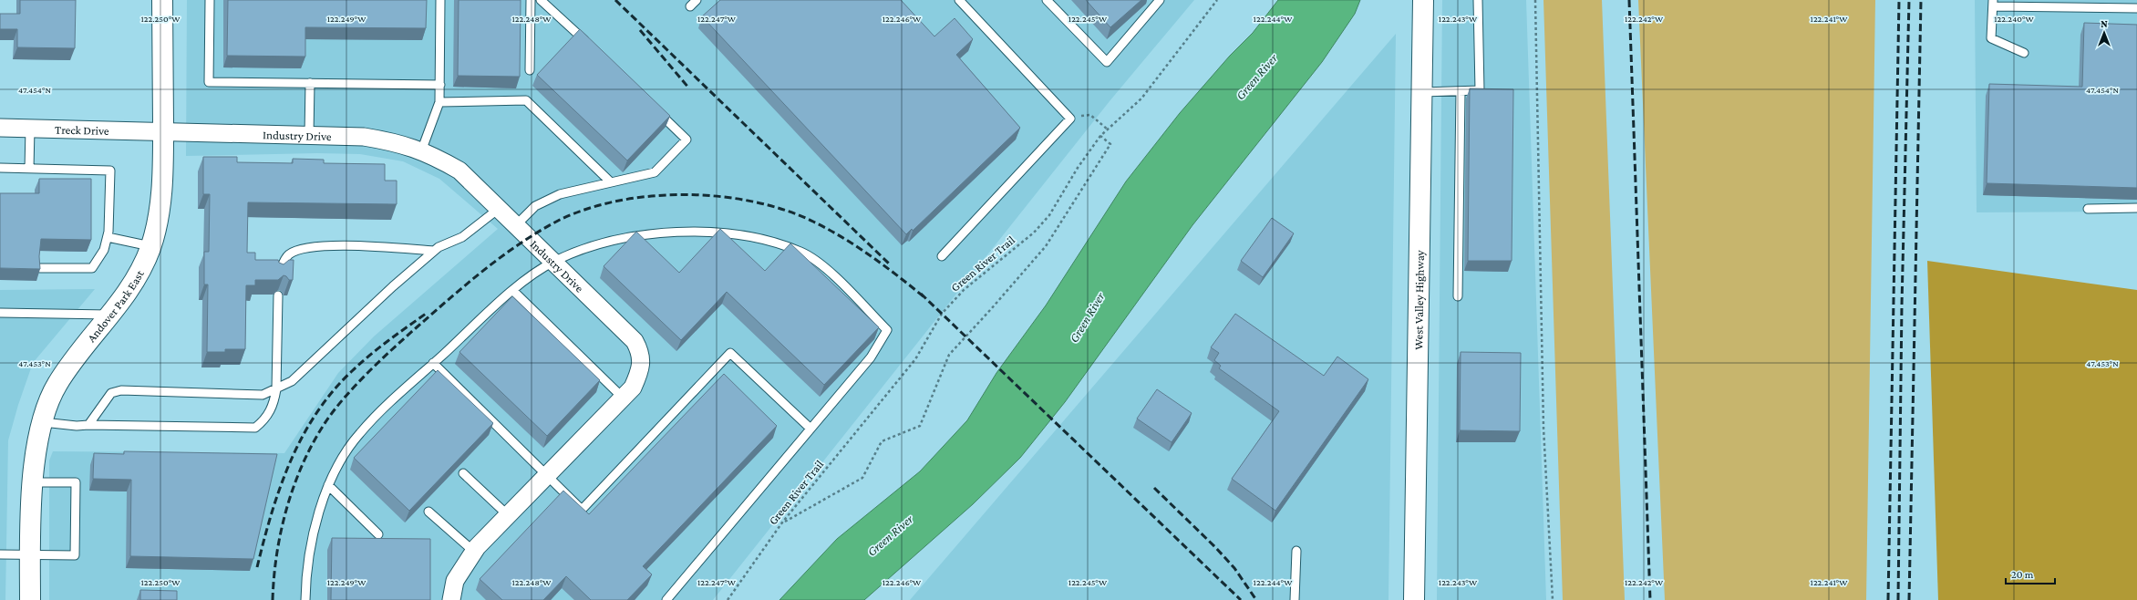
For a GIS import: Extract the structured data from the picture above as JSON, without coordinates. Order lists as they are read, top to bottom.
{
  "streets": {
    "street": [
      "Treck Drive",
      "Industry Drive",
      "West Valley Highway",
      "Andover Park East"
    ],
    "path": ["Green River Trail"]
  },
  "crossings": [
    ["Treck Drive", "Industry Drive"],
    ["Treck Drive", "Andover Park East"],
    ["Industry Drive", "Andover Park East"]
  ],
  "water": ["Green River"],
  "scale_bar": "20 m",
  "north": "top",
  "coordinates": [
    "122.250°W",
    "122.249°W",
    "122.248°W",
    "122.247°W",
    "122.246°W",
    "122.245°W",
    "122.244°W",
    "122.243°W",
    "122.242°W",
    "122.241°W",
    "122.240°W",
    "47.454°N",
    "47.453°N"
  ]
}
